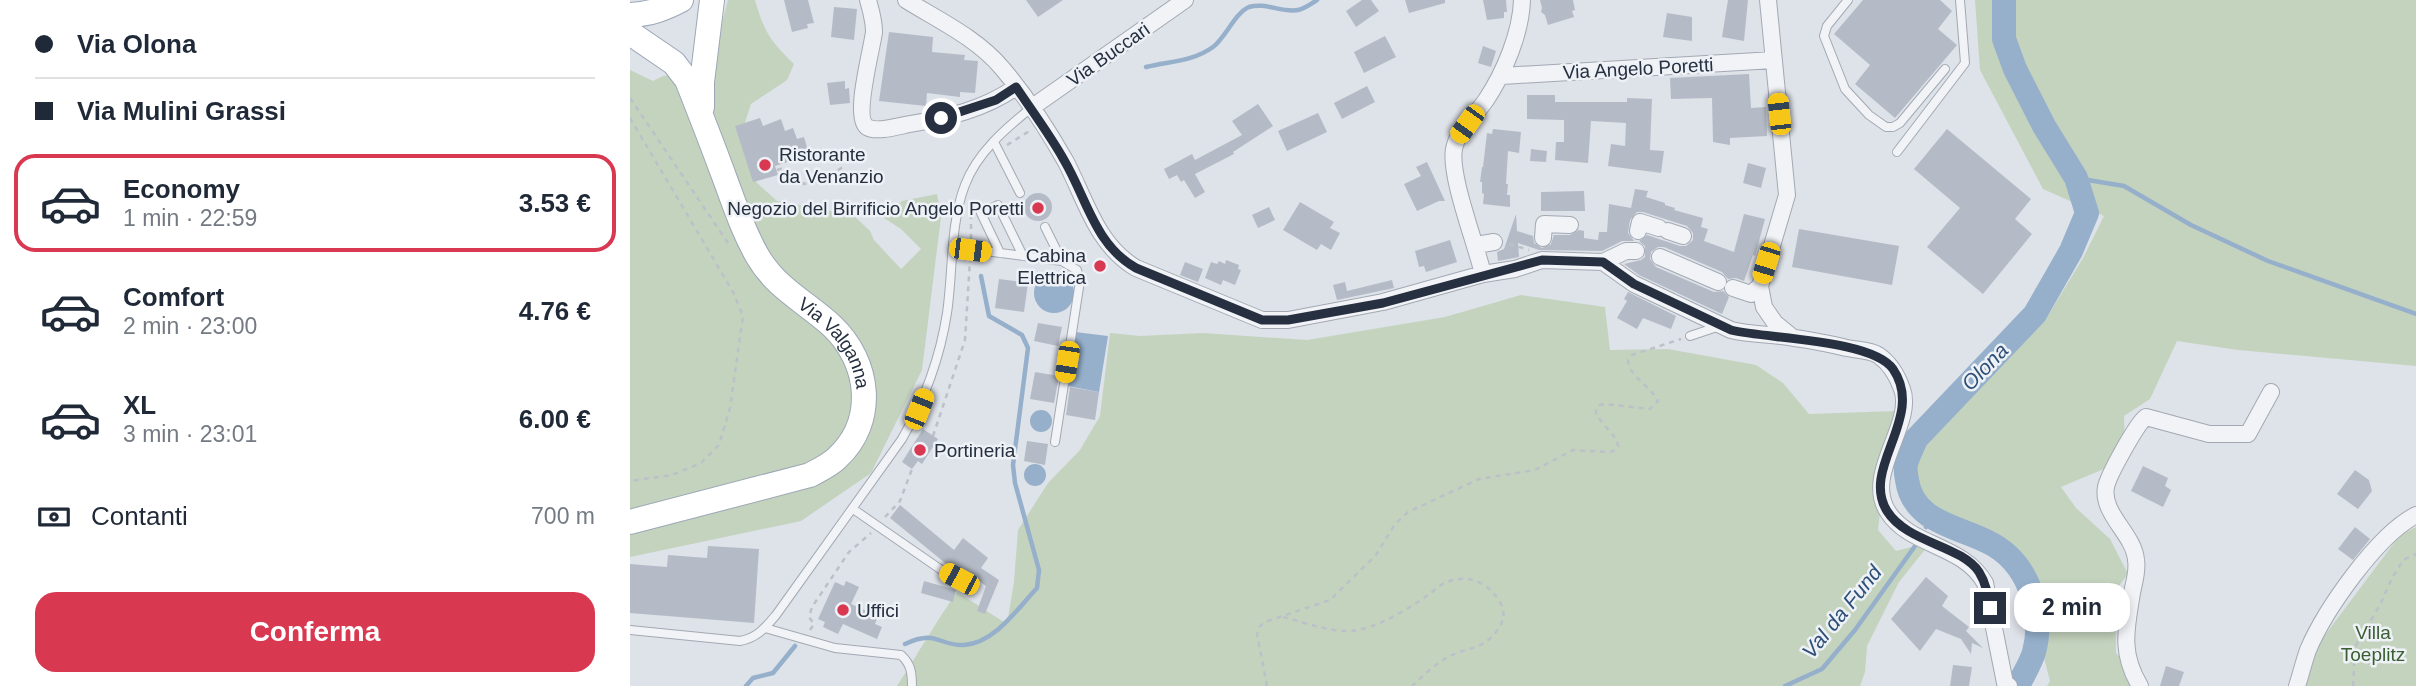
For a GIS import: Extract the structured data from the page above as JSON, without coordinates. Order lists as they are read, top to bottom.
{
  "streets": {
    "main road": ["Via Valganna"],
    "street": ["Via Buccari", "Via Angelo Poretti"]
  },
  "water": ["Olona", "Val da Fund"],
  "parks": ["Villa Toeplitz"],
  "places": [
    "Ristorante da Venanzio",
    "Negozio del Birrificio Angelo Poretti",
    "Cabina Elettrica",
    "Portineria",
    "Uffici"
  ],
  "page": {
    "banner": ["Via Olona", "Via Mulini Grassi"],
    "list": [
      {
        "name": "Economy",
        "note": "1 min · 22:59",
        "value": "3.53 €"
      },
      {
        "name": "Comfort",
        "note": "2 min · 23:00",
        "value": "4.76 €"
      },
      {
        "name": "XL",
        "note": "3 min · 23:01",
        "value": "6.00 €"
      }
    ],
    "pay": ["Contanti", "700 m"],
    "buttons": "Conferma",
    "bubble": "2 min"
  }
}
